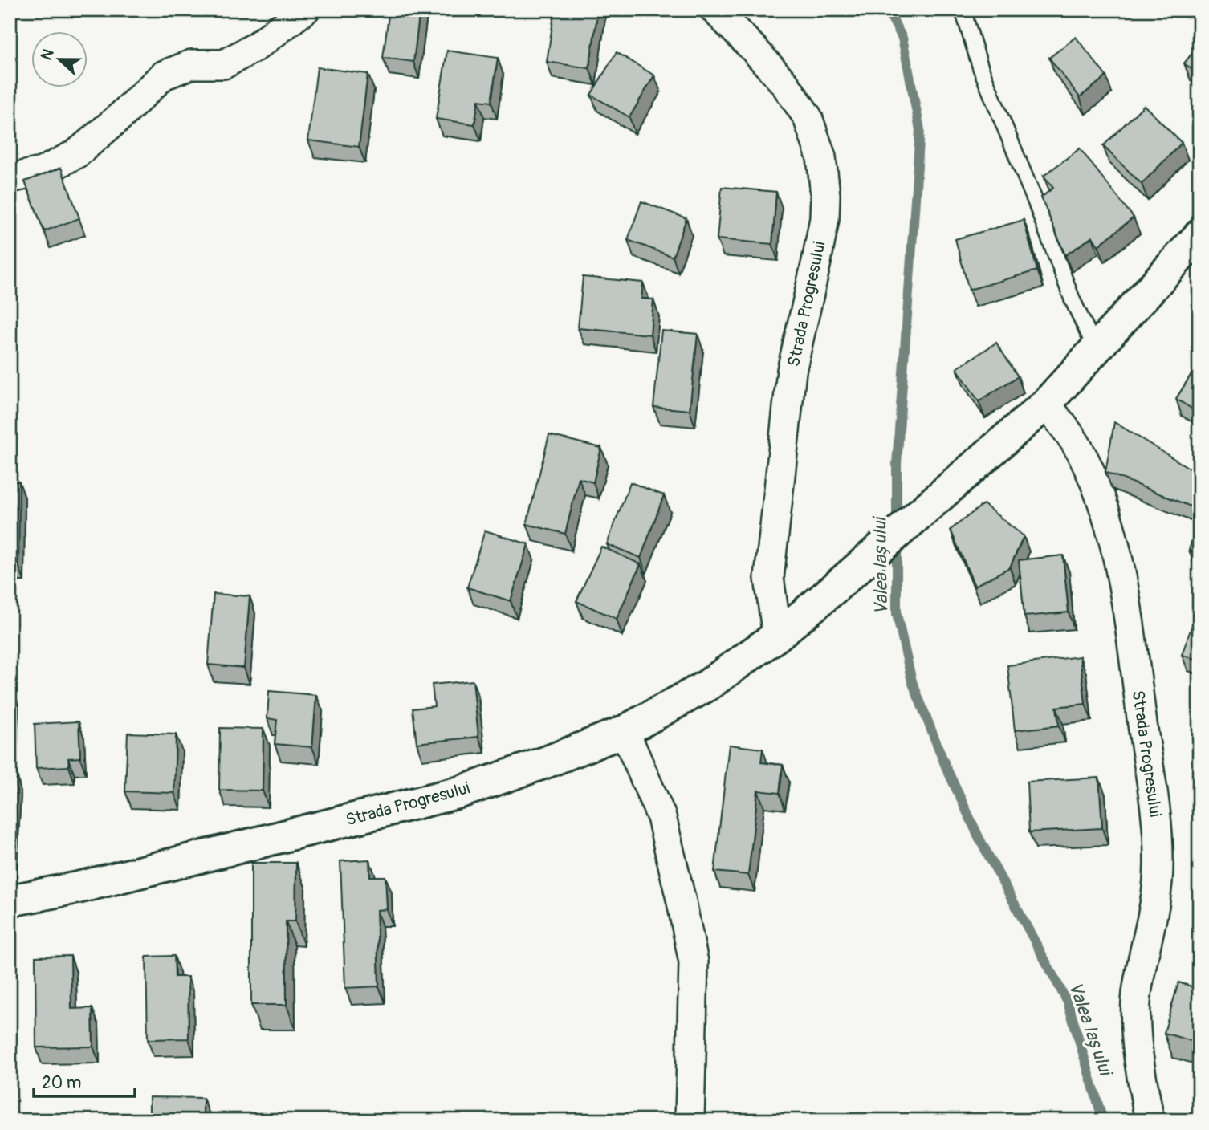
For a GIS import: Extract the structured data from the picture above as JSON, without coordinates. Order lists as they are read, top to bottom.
{
  "streets": {
    "street": ["Strada Progresului"]
  },
  "water": ["Valea Iașului"],
  "scale_bar": "20 m",
  "north": "left"
}
